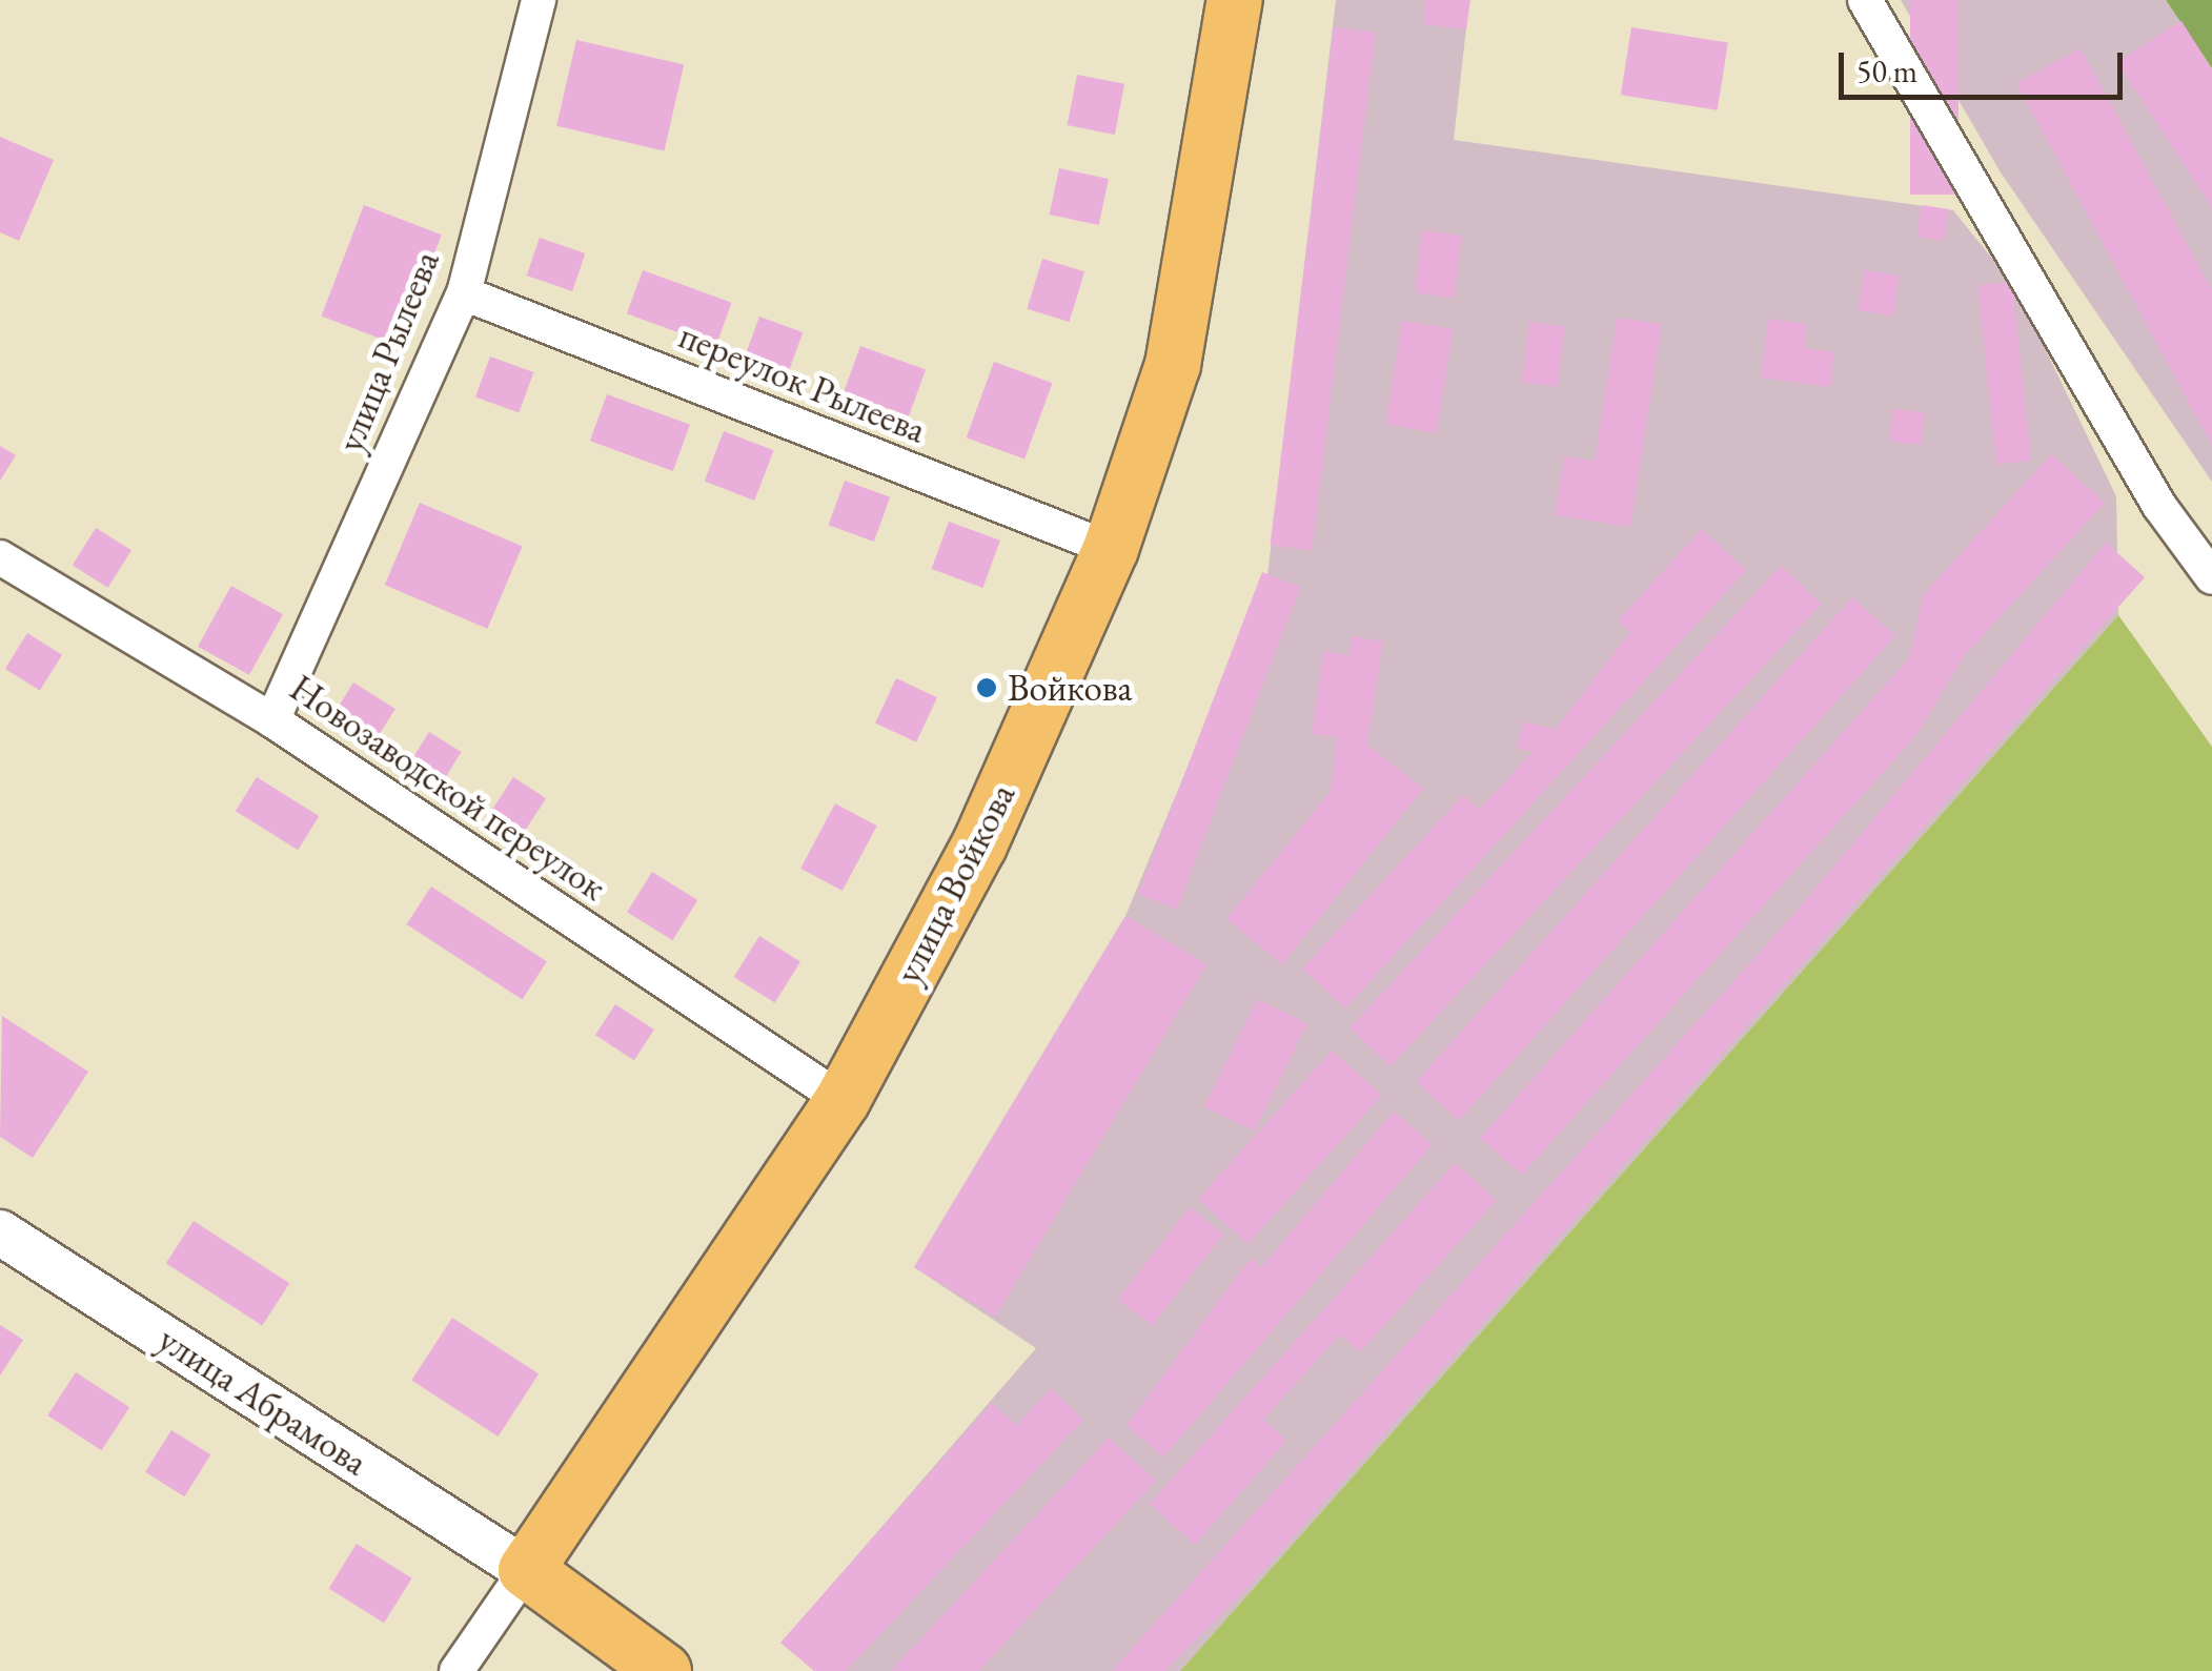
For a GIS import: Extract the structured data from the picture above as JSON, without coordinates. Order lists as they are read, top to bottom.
{
  "streets": {
    "main road": ["улица Войкова"],
    "street": [
      "улица Рылеева",
      "переулок Рылеева",
      "Новозаводской переулок",
      "улица Абрамова"
    ]
  },
  "crossings": [
    ["улица Рылеева", "переулок Рылеева"],
    ["улица Рылеева", "Новозаводской переулок"],
    ["переулок Рылеева", "улица Войкова"],
    ["Новозаводской переулок", "улица Войкова"],
    ["улица Войкова", "улица Абрамова"]
  ],
  "places": ["Войкова"],
  "scale_bar": "50 m"
}
